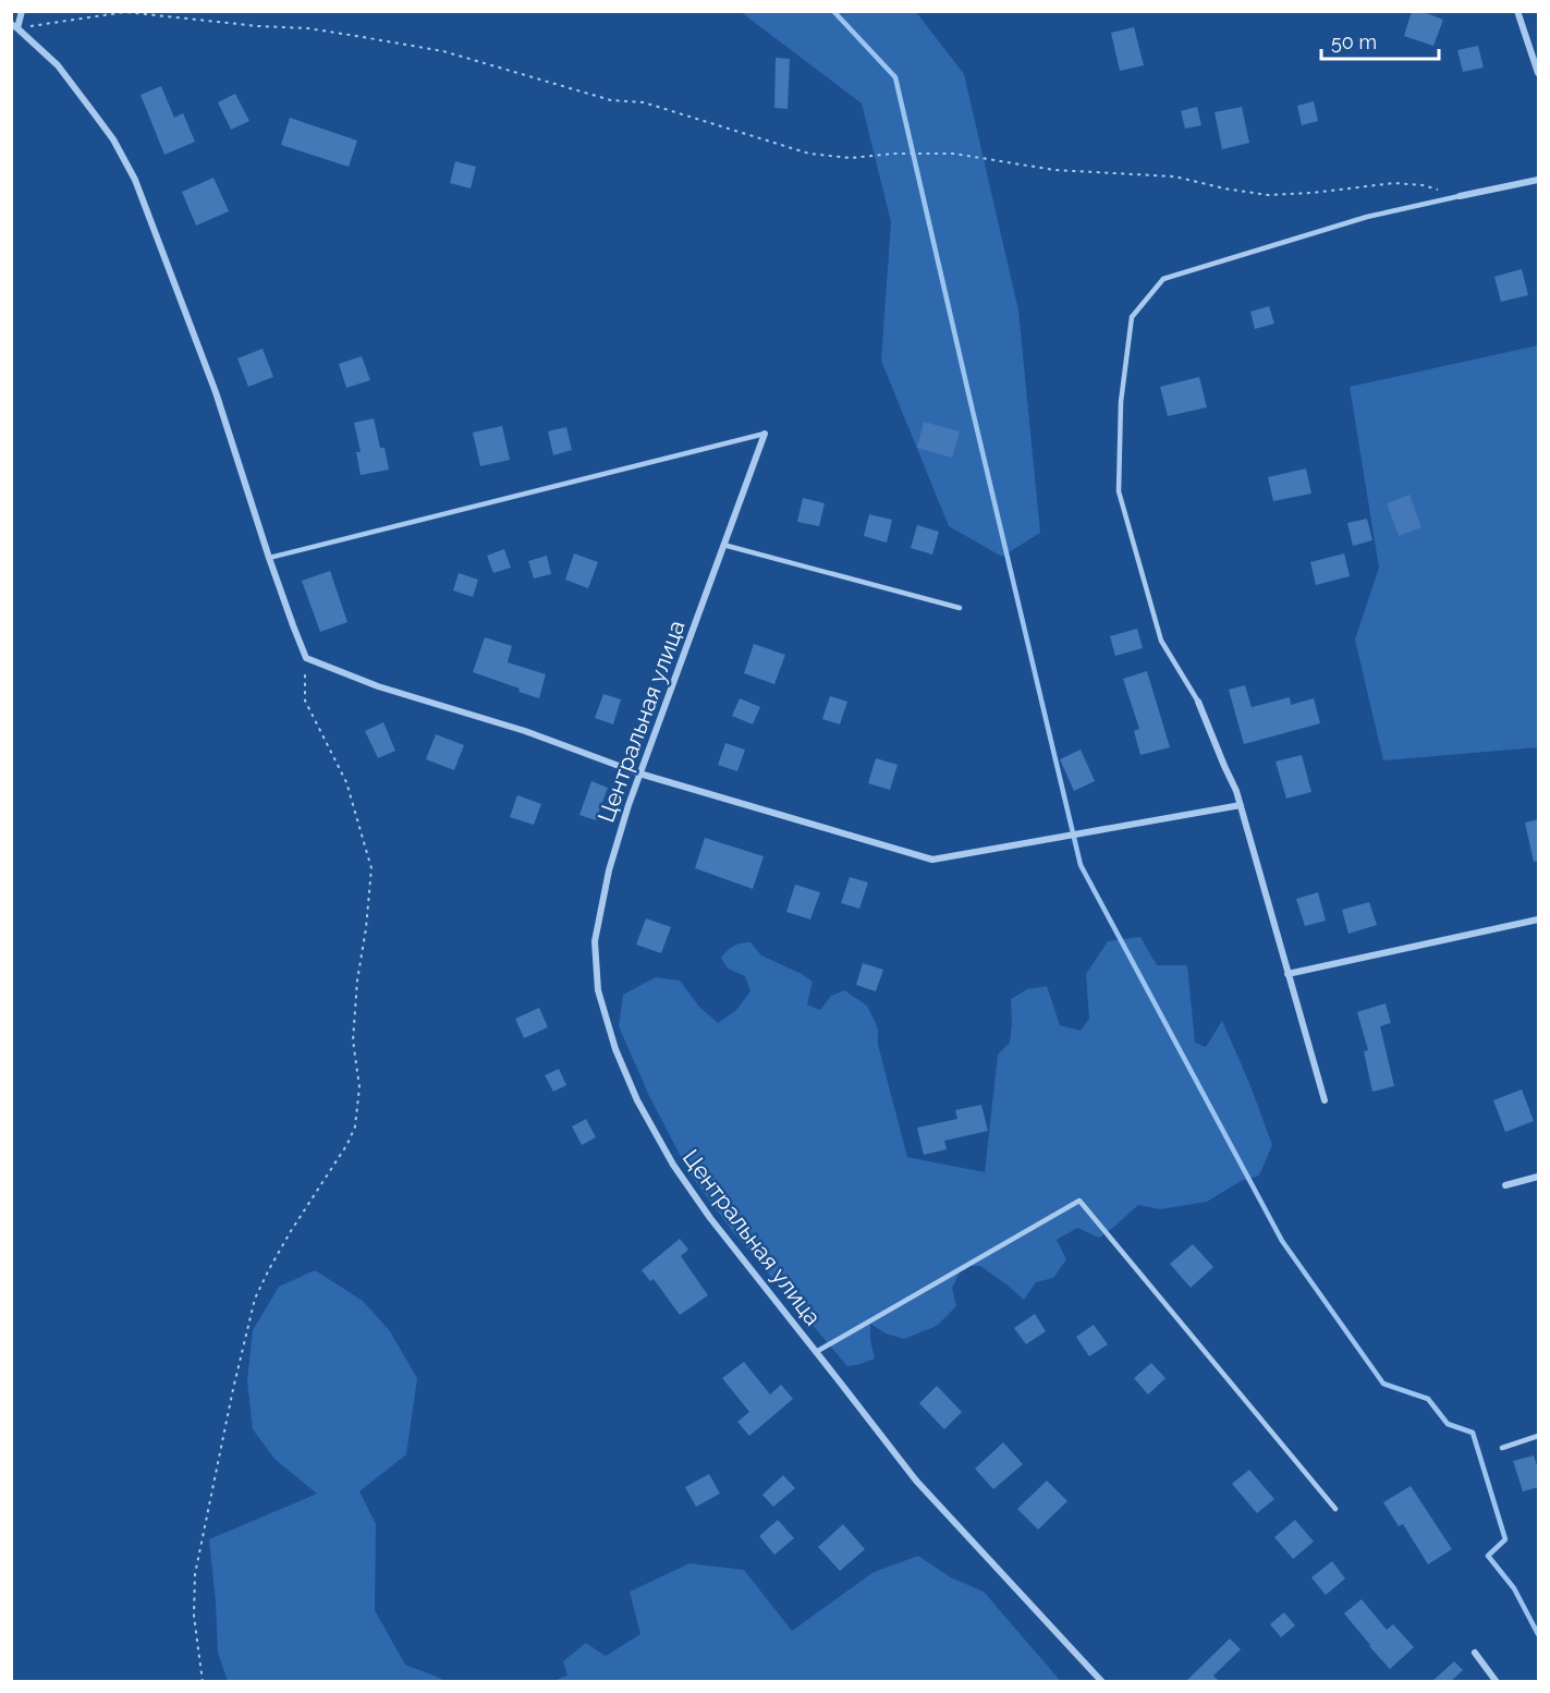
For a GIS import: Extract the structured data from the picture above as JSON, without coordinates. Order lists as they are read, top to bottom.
{
  "streets": {
    "street": ["Центральная улица"]
  },
  "scale_bar": "50 m"
}
